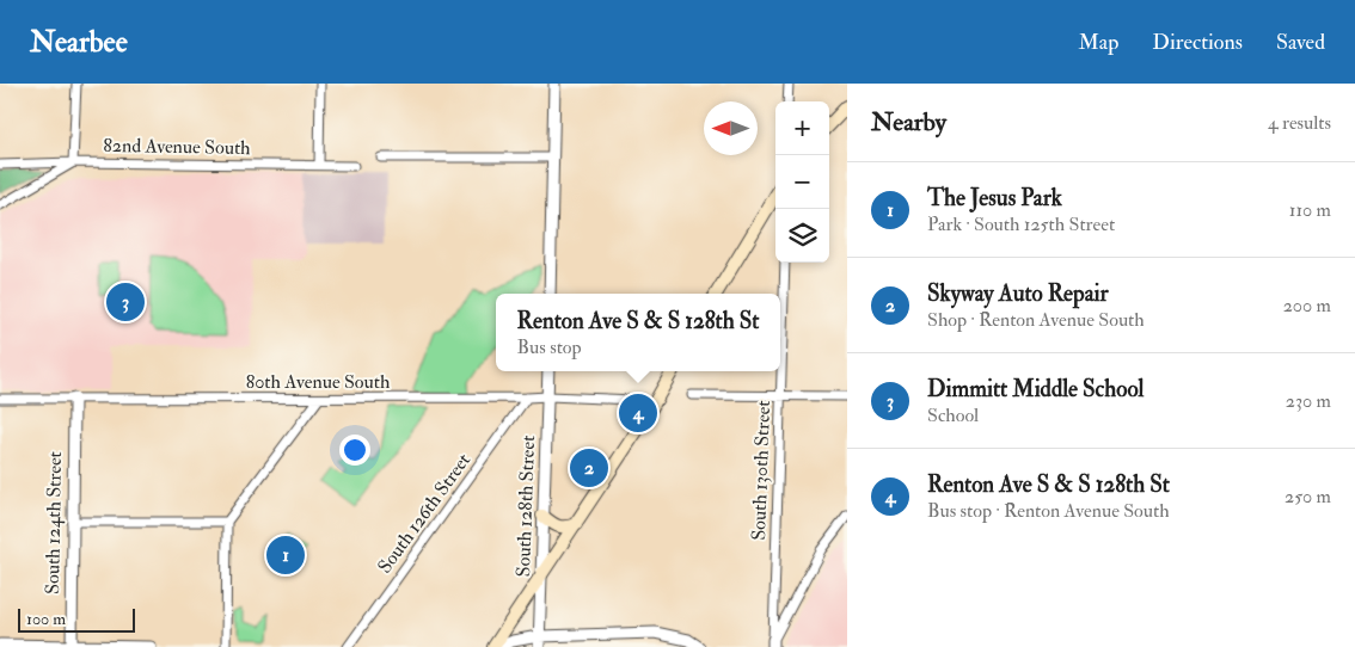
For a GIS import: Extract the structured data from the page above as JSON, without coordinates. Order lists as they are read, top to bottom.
{
  "streets": {
    "street": [
      "82nd Avenue South",
      "80th Avenue South",
      "South 130th Street",
      "South 128th Street",
      "South 126th Street",
      "South 124th Street"
    ]
  },
  "crossings": [
    ["80th Avenue South", "South 128th Street"],
    ["80th Avenue South", "South 126th Street"],
    ["80th Avenue South", "South 124th Street"]
  ],
  "scale_bar": "100 m",
  "north": "left",
  "page": {
    "header": "Nearbee",
    "nav": ["Map", "Directions", "Saved"],
    "heading": ["Nearby", "4 results"],
    "map_buttons": ["+", "−"],
    "list": [
      {
        "mark": "1",
        "name": "The Jesus Park",
        "note": "Park · South 125th Street",
        "value": "110 m"
      },
      {
        "mark": "2",
        "name": "Skyway Auto Repair",
        "note": "Shop · Renton Avenue South",
        "value": "200 m"
      },
      {
        "mark": "3",
        "name": "Dimmitt Middle School",
        "note": "School",
        "value": "230 m"
      },
      {
        "mark": "4",
        "name": "Renton Ave S & S 128th St",
        "note": "Bus stop · Renton Avenue South",
        "value": "250 m"
      }
    ],
    "pins": [
      "3",
      "4",
      "2",
      "1"
    ],
    "popup": ["Renton Ave S & S 128th St", "Bus stop"],
    "scale": "100 m"
  }
}
